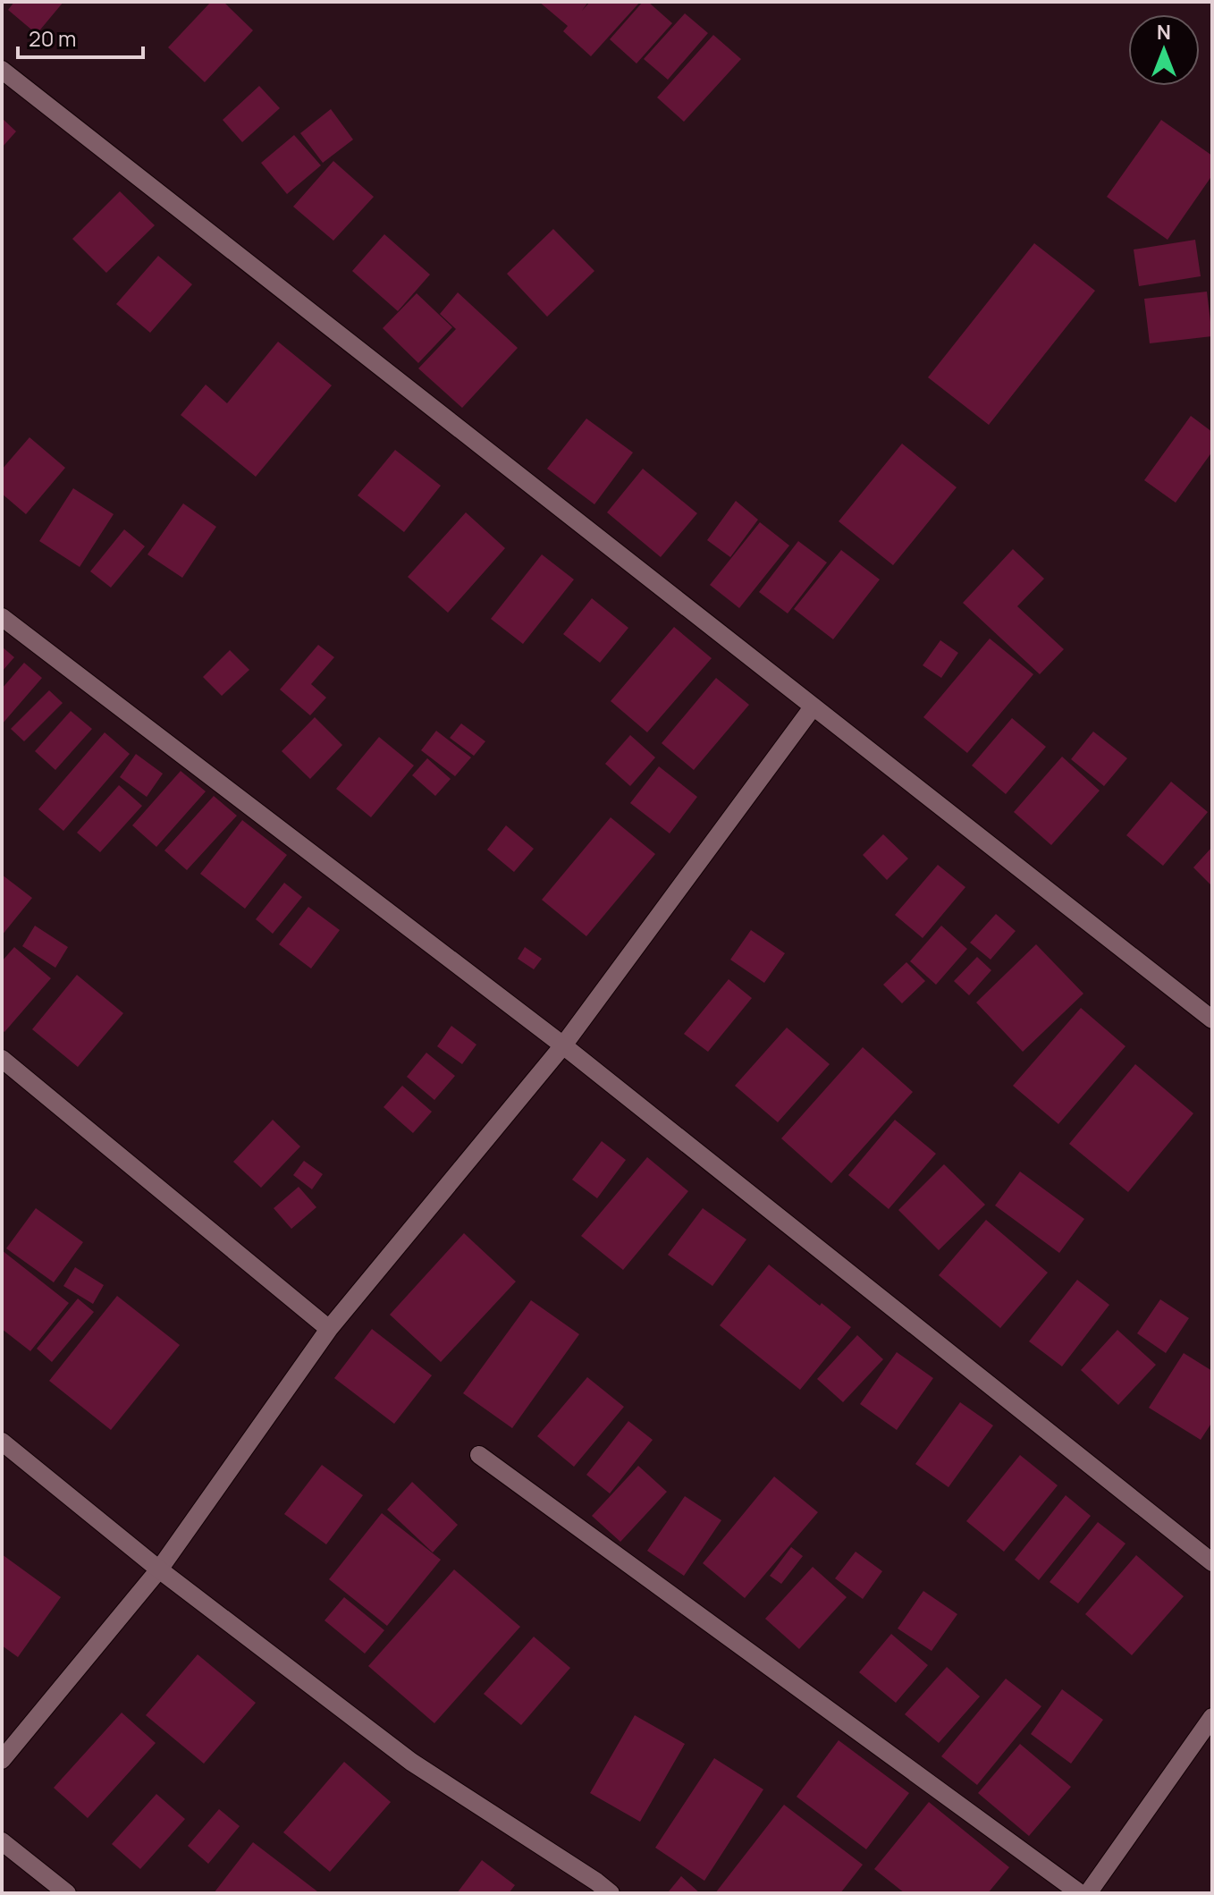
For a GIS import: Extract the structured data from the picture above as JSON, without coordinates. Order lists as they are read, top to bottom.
{
  "scale_bar": "20 m",
  "north": "top"
}
